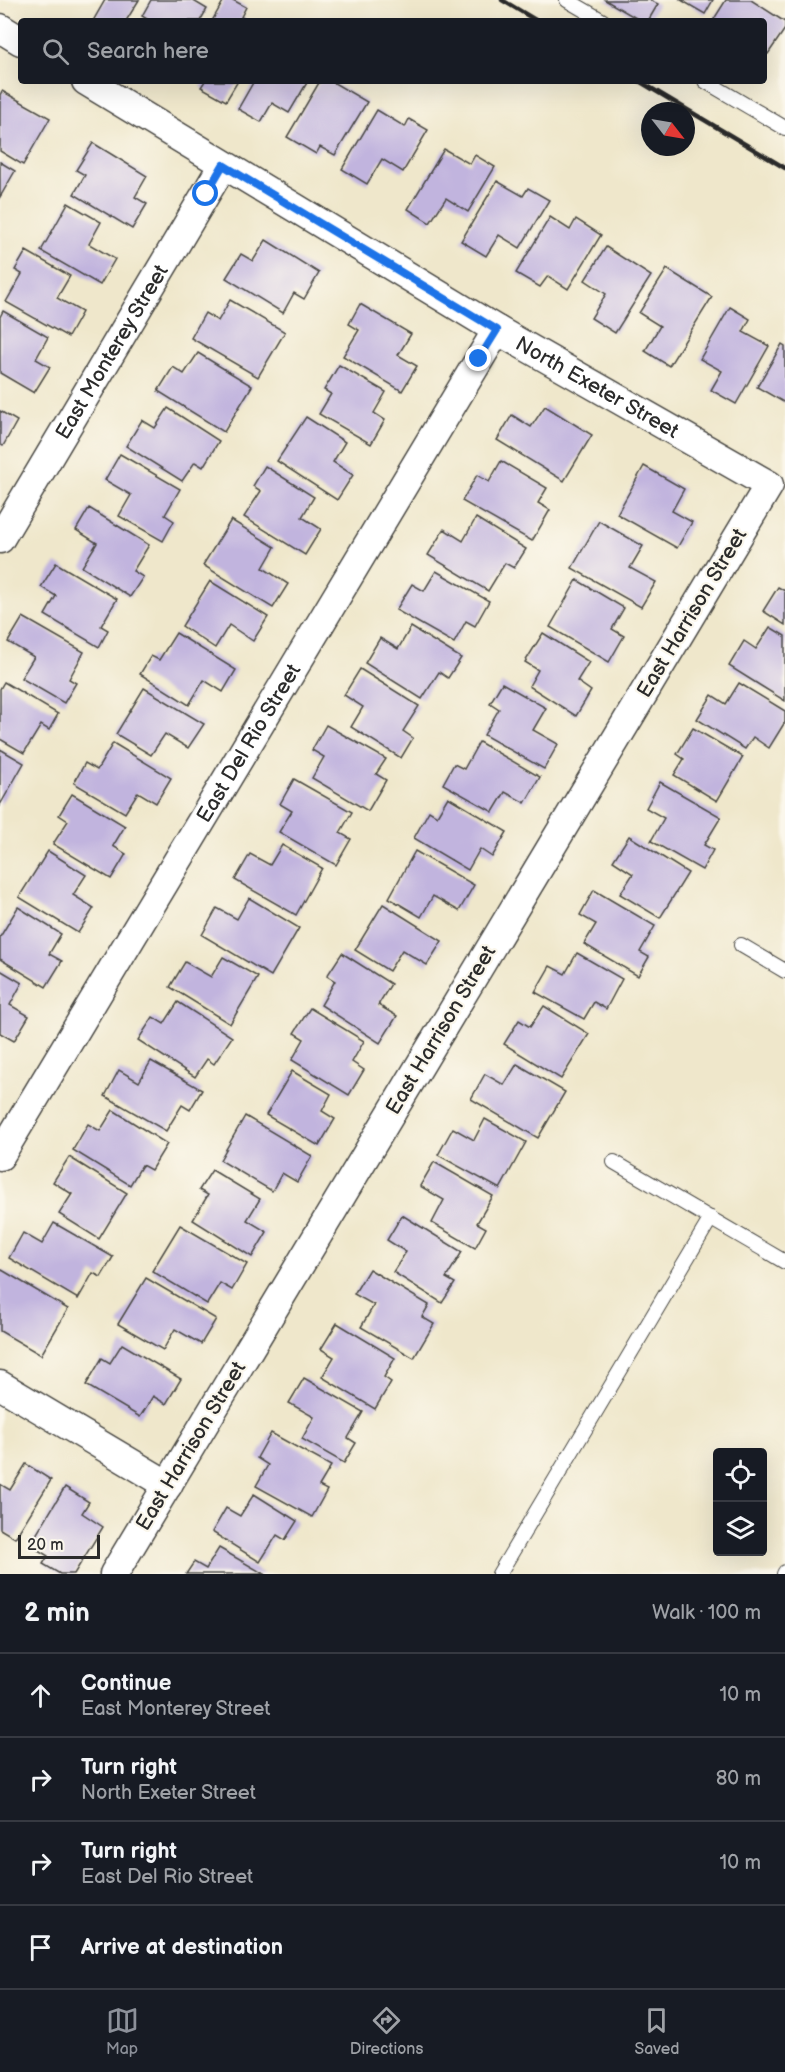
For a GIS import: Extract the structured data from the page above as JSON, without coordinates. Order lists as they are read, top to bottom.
{
  "streets": {
    "street": [
      "East Monterey Street",
      "North Exeter Street",
      "East Harrison Street",
      "East Del Rio Street"
    ]
  },
  "crossings": [
    ["East Monterey Street", "North Exeter Street"],
    ["North Exeter Street", "East Harrison Street"],
    ["North Exeter Street", "East Del Rio Street"]
  ],
  "scale_bar": "20 m",
  "north": "bottom right",
  "page": {
    "search": "Search here",
    "scale": "20 m",
    "heading": ["2 min", "Walk · 100 m"],
    "list": [
      ["Continue", "East Monterey Street", "10 m"],
      ["Turn right", "North Exeter Street", "80 m"],
      ["Turn right", "East Del Rio Street", "10 m"],
      "Arrive at destination"
    ],
    "nav": ["Map", "Directions", "Saved"]
  }
}
